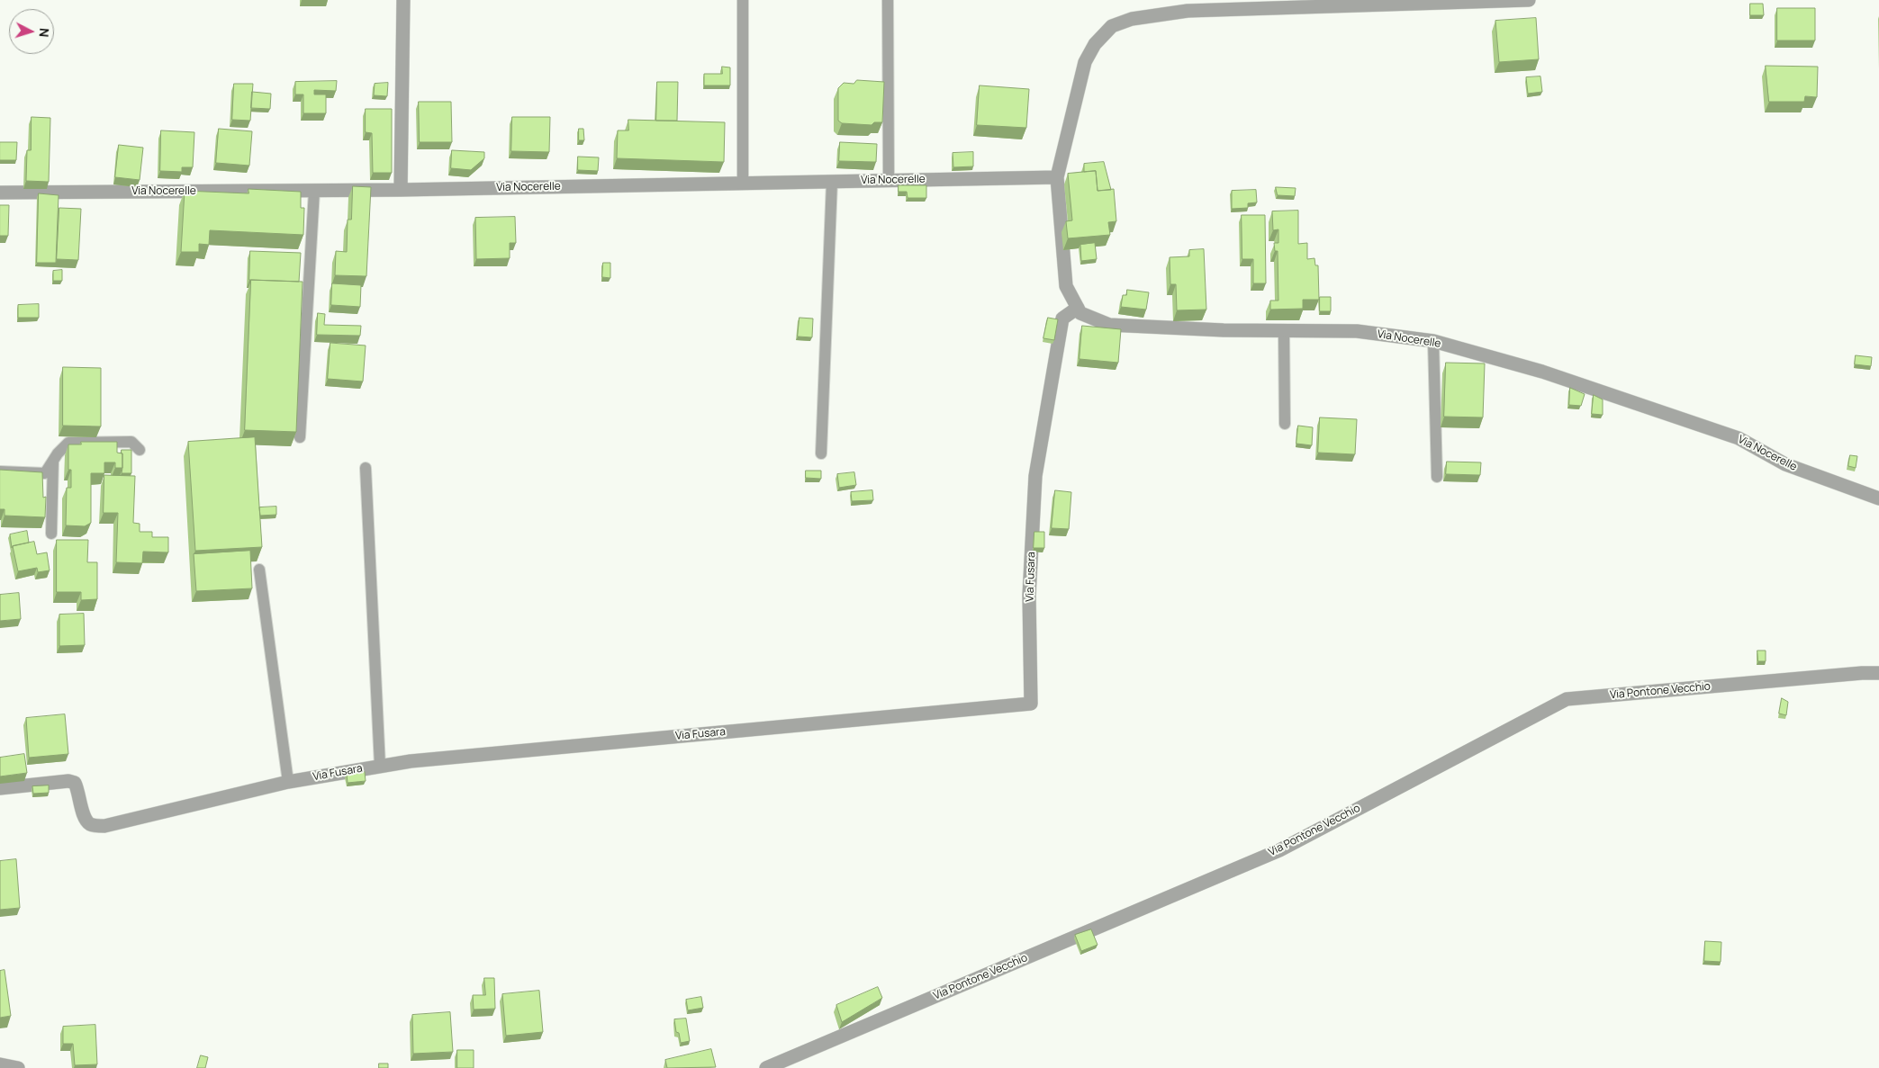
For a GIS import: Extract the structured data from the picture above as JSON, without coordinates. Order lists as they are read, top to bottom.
{
  "streets": {
    "street": ["Via Nocerelle", "Via Fusara", "Via Pontone Vecchio"]
  },
  "crossings": [
    ["Via Nocerelle", "Via Fusara"]
  ],
  "north": "right"
}
